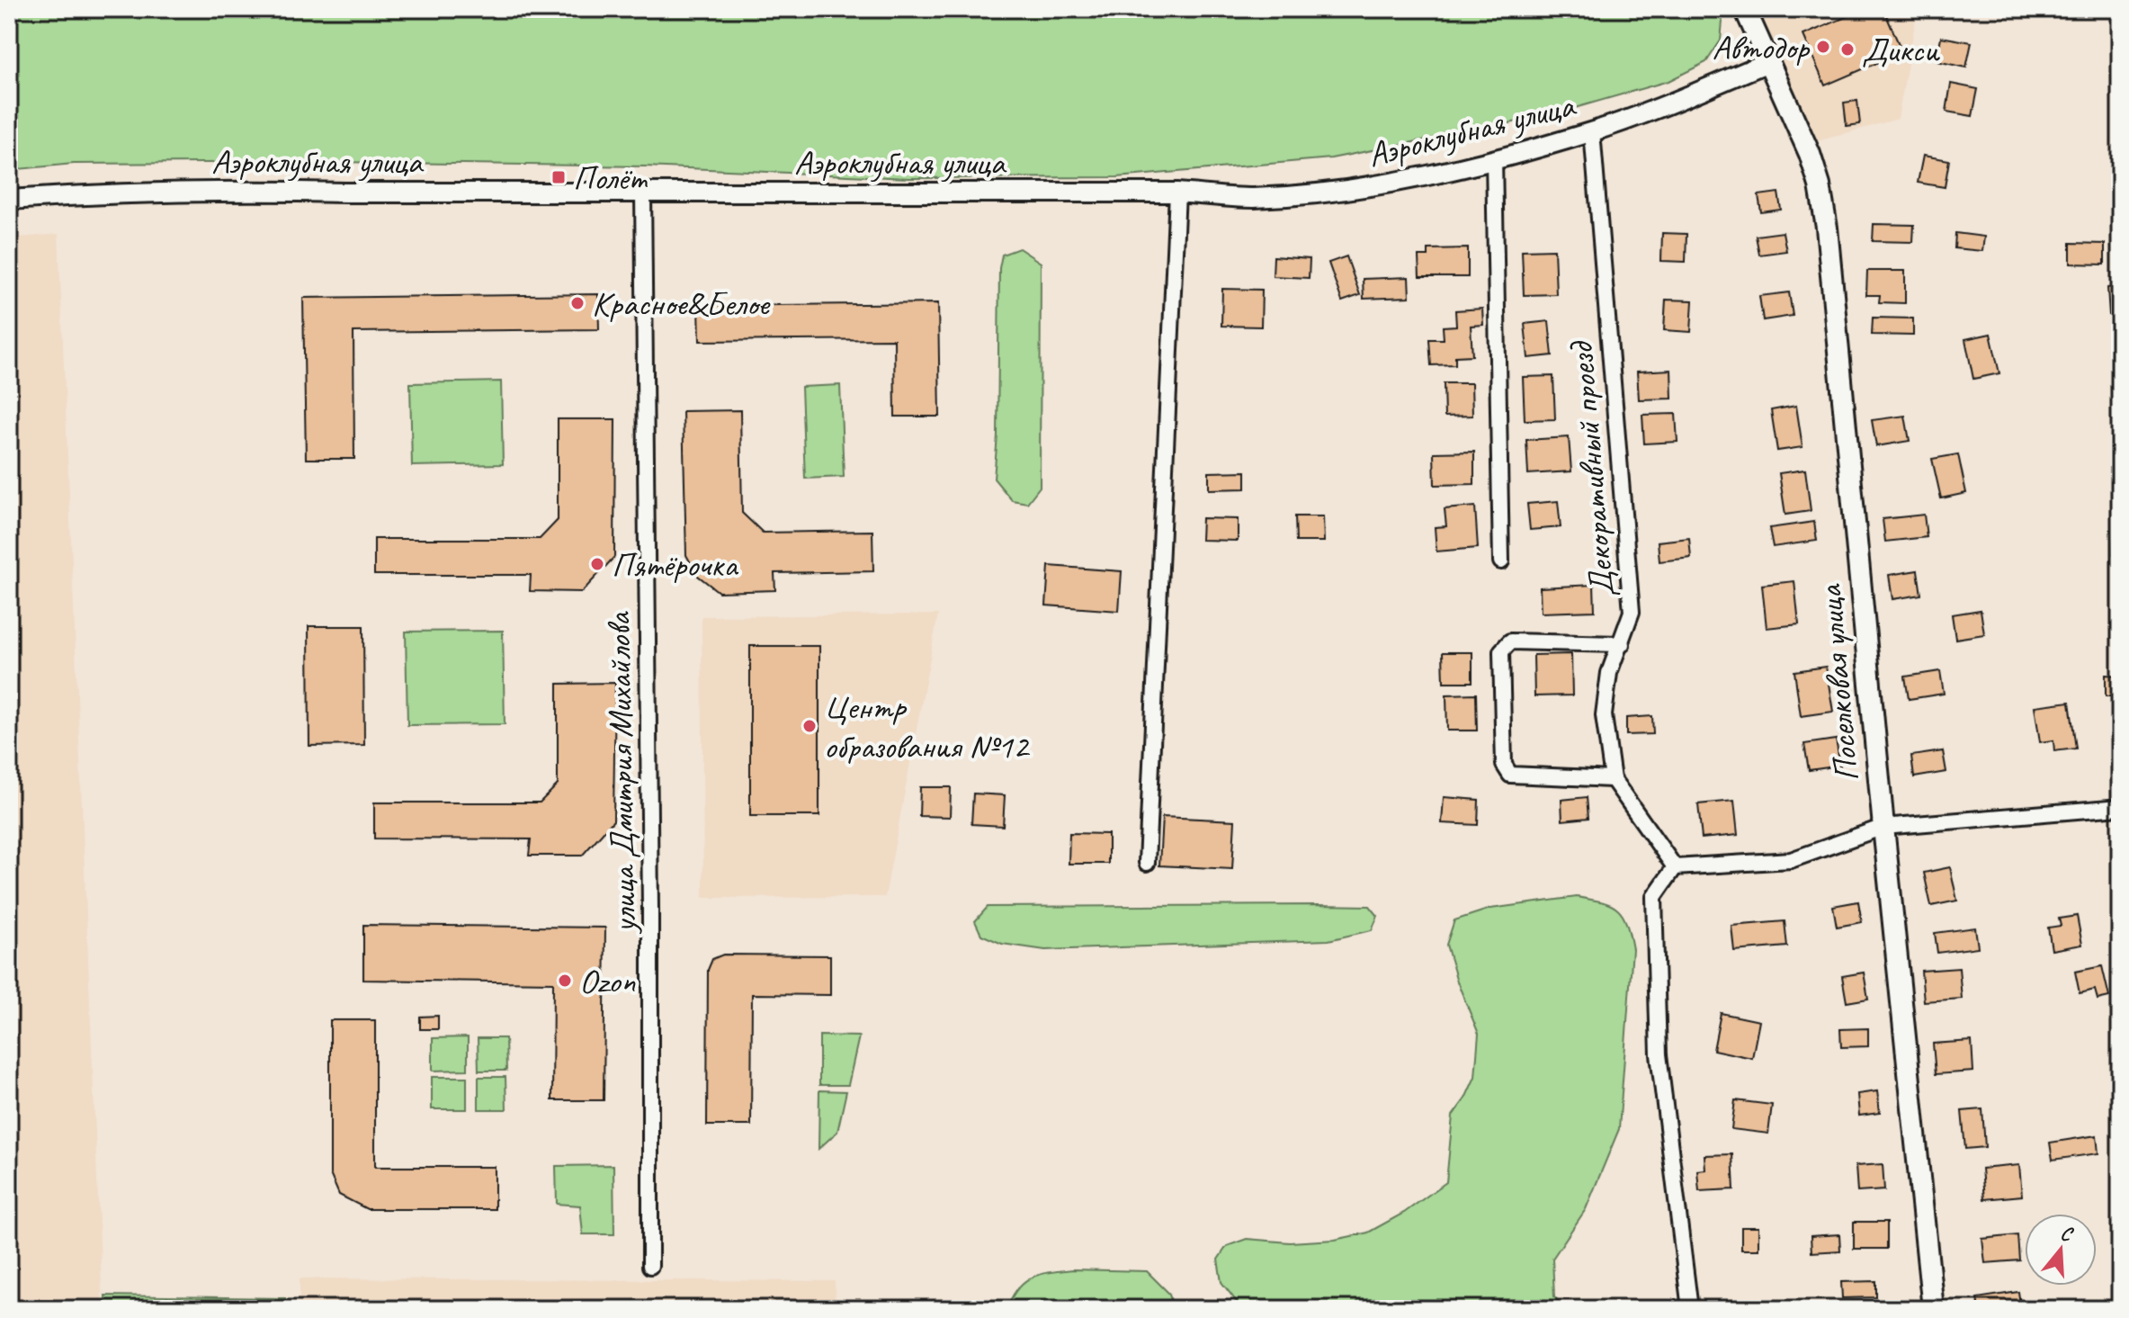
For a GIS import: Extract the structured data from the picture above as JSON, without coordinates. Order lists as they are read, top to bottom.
{
  "streets": {
    "main road": ["Поселковая улица"],
    "street": ["Аэроклубная улица", "Декоративный проезд", "улица Дмитрия Михайлова"]
  },
  "crossings": [
    ["Аэроклубная улица", "Декоративный проезд"],
    ["Аэроклубная улица", "Поселковая улица"],
    ["Аэроклубная улица", "улица Дмитрия Михайлова"]
  ],
  "places": {
    "other": [
      "Автодор",
      "Дикси",
      "Красное&Белое",
      "Пятёрочка",
      "Центр образования №12",
      "Ozon"
    ],
    "transit": ["Полёт"]
  },
  "north": "top"
}
